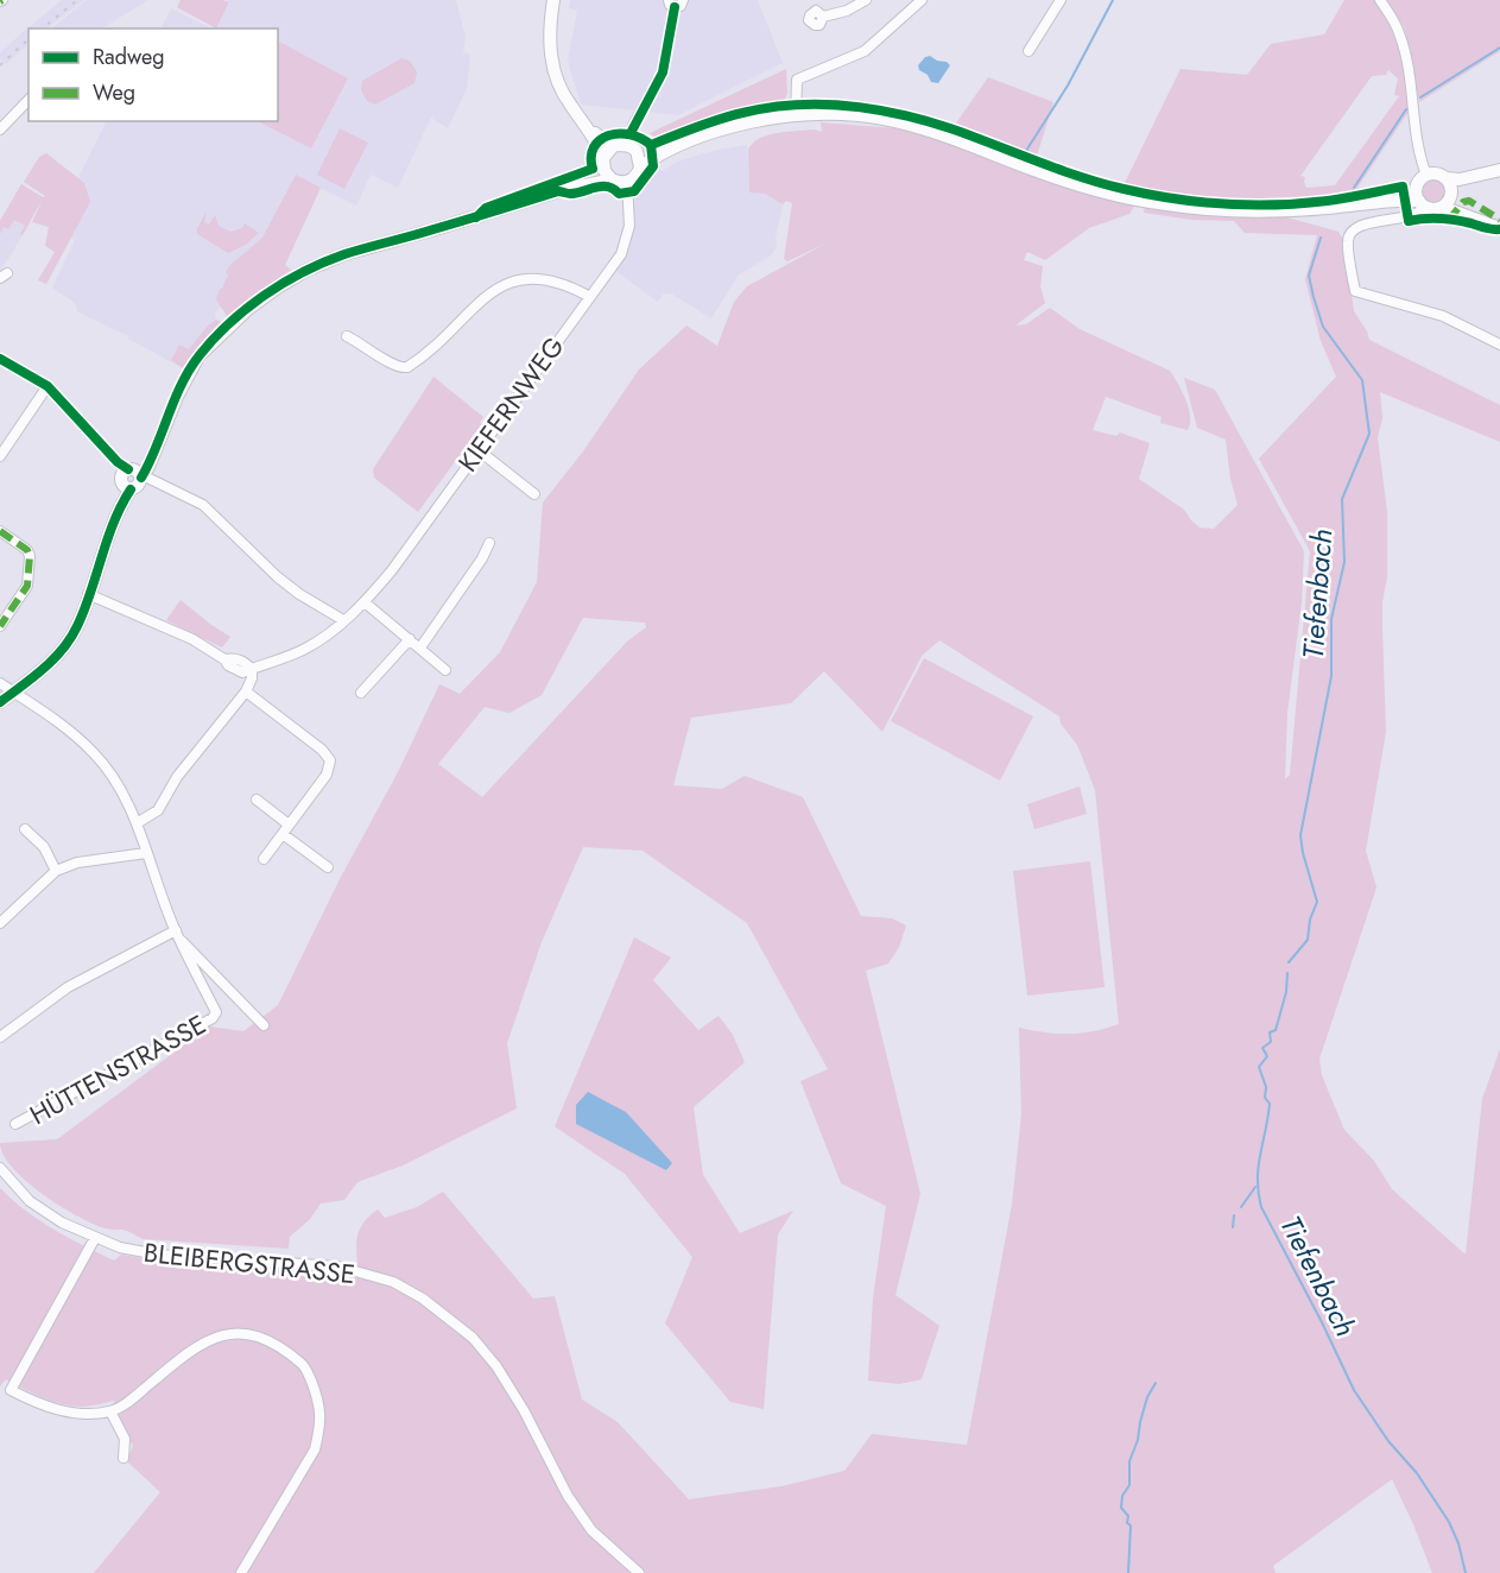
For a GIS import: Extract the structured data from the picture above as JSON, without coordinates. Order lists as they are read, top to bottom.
{
  "streets": {
    "street": ["KIEFERNWEG", "HÜTTENSTRASSE", "BLEIBERGSTRASSE"]
  },
  "water": ["Tiefenbach"],
  "legend": ["Radweg", "Weg"]
}
